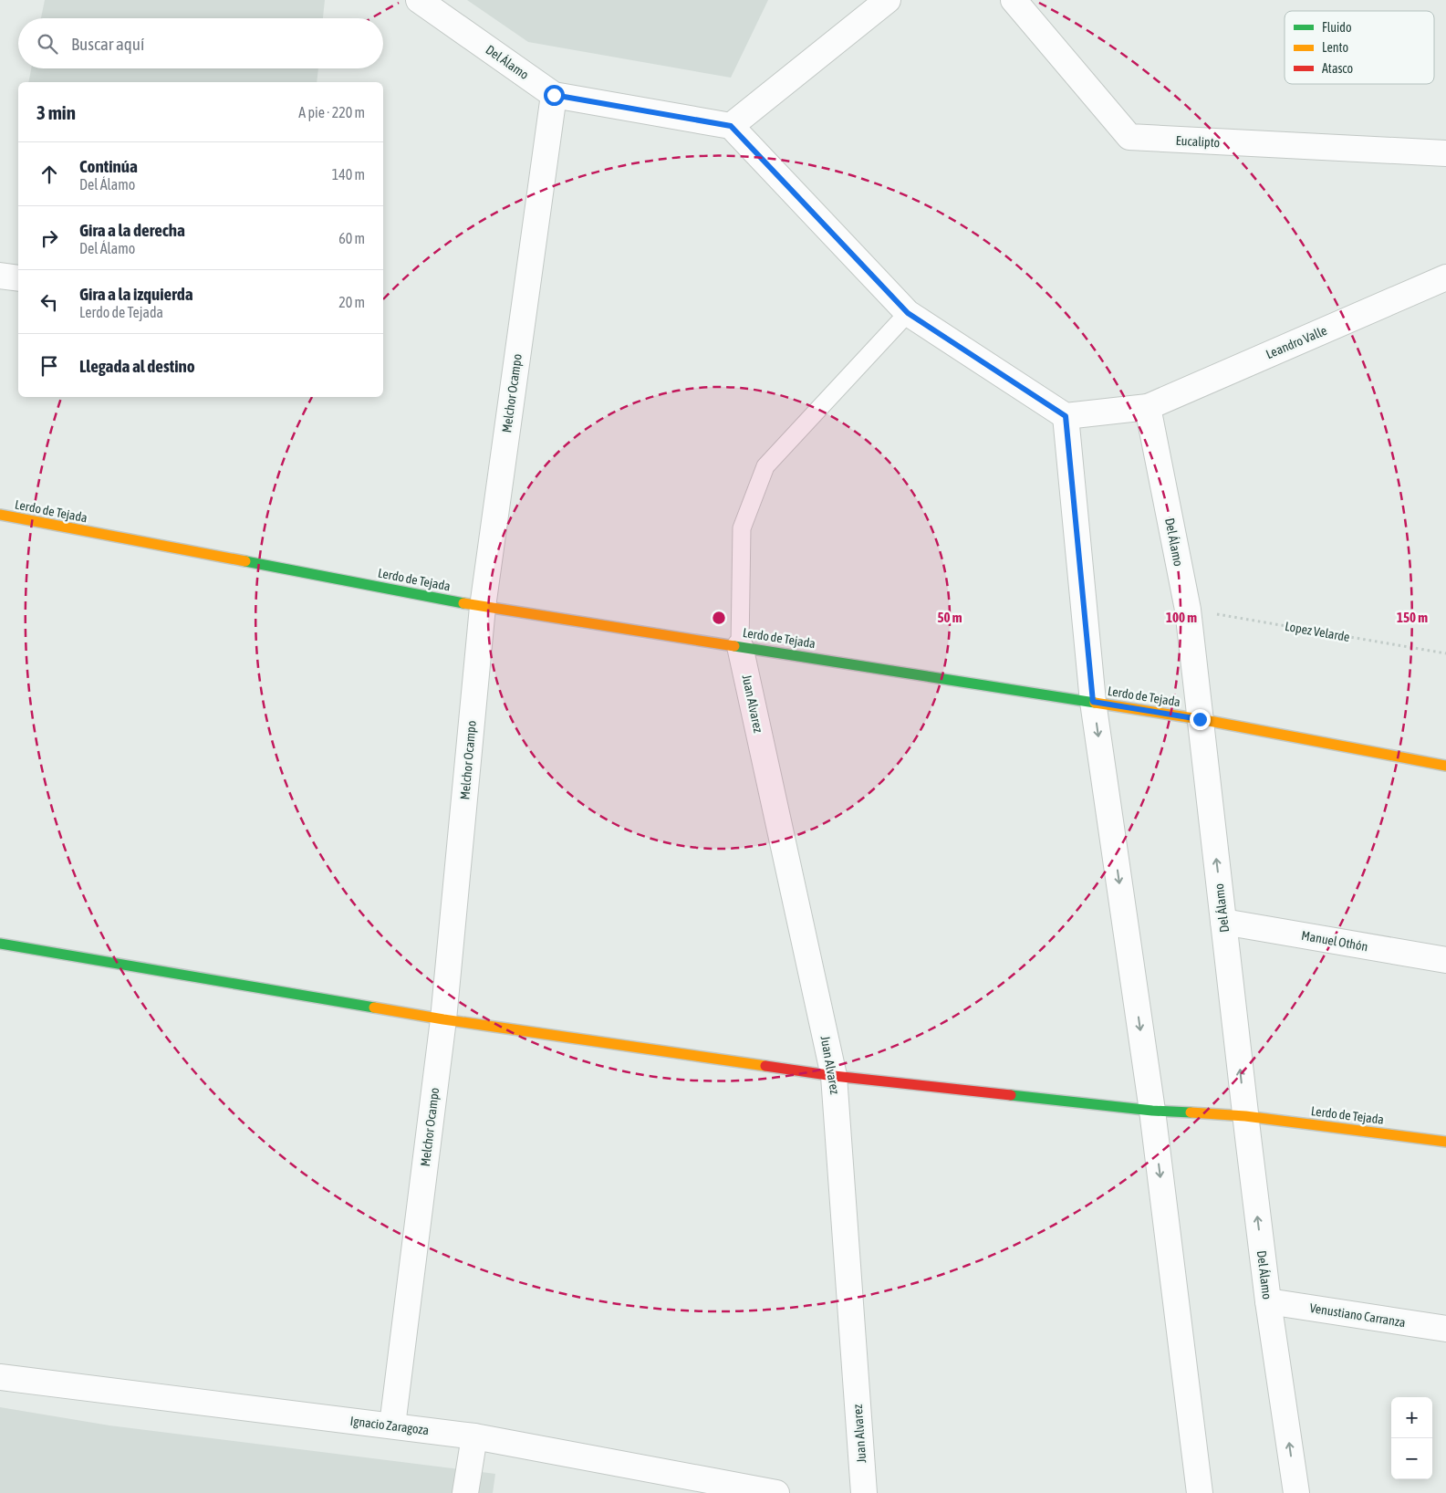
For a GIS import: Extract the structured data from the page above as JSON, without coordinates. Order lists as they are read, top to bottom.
{
  "streets": {
    "street": [
      "Del Álamo",
      "Eucalipto",
      "Leandro Valle",
      "Melchor Ocampo",
      "Lerdo de Tejada",
      "Juan Alvarez",
      "Manuel Othón",
      "Venustiano Carranza",
      "Ignacio Zaragoza"
    ],
    "path": ["Lopez Velarde"]
  },
  "crossings": [
    ["Del Álamo", "Leandro Valle"],
    ["Del Álamo", "Melchor Ocampo"],
    ["Del Álamo", "Lerdo de Tejada"],
    ["Del Álamo", "Lopez Velarde"],
    ["Del Álamo", "Manuel Othón"],
    ["Del Álamo", "Venustiano Carranza"],
    ["Melchor Ocampo", "Lerdo de Tejada"],
    ["Melchor Ocampo", "Ignacio Zaragoza"],
    ["Lerdo de Tejada", "Juan Alvarez"]
  ],
  "legend": ["Fluido", "Lento", "Atasco"],
  "page": {
    "search": "Buscar aquí",
    "heading": ["3 min", "A pie · 220 m"],
    "list": [
      ["Continúa", "Del Álamo", "140 m"],
      ["Gira a la derecha", "Del Álamo", "60 m"],
      ["Gira a la izquierda", "Lerdo de Tejada", "20 m"],
      "Llegada al destino"
    ],
    "map_buttons": ["+", "−"]
  },
  "rings": ["50 m", "100 m", "150 m"]
}
